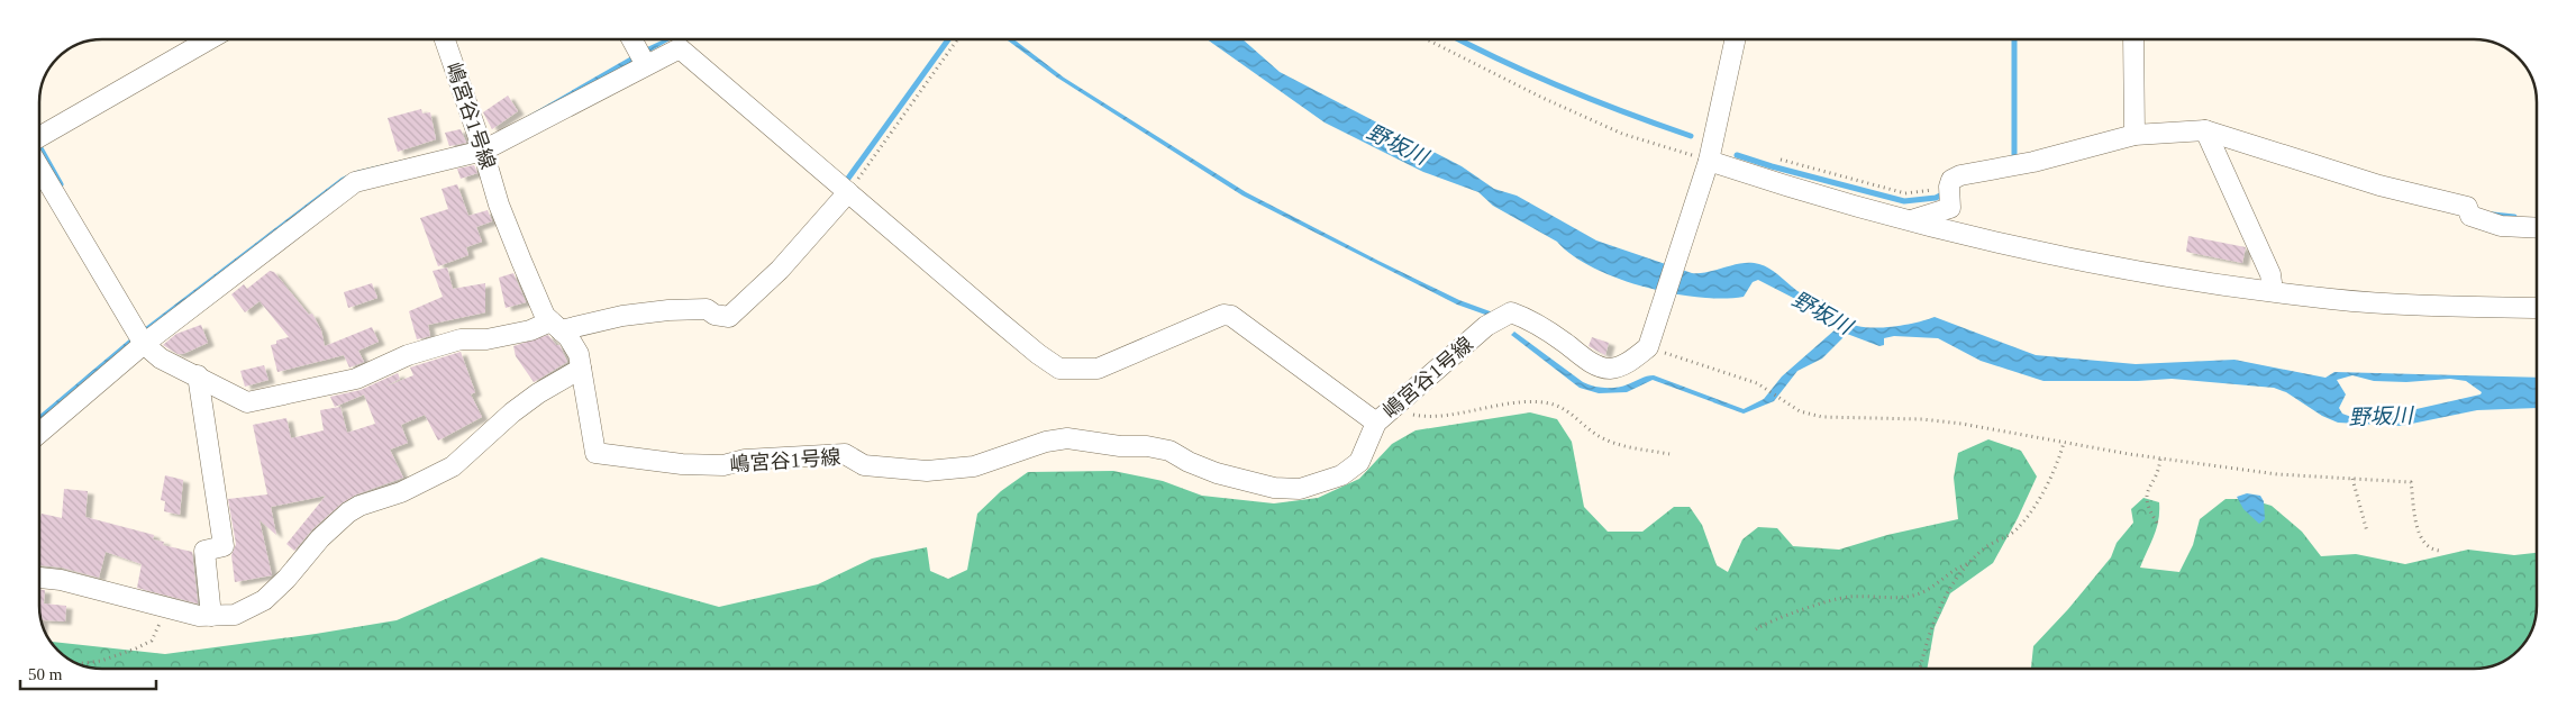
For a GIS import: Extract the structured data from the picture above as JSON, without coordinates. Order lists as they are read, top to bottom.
{
  "streets": {
    "street": ["嶋宮谷1号線"]
  },
  "water": ["野坂川"],
  "scale_bar": "50 m"
}
